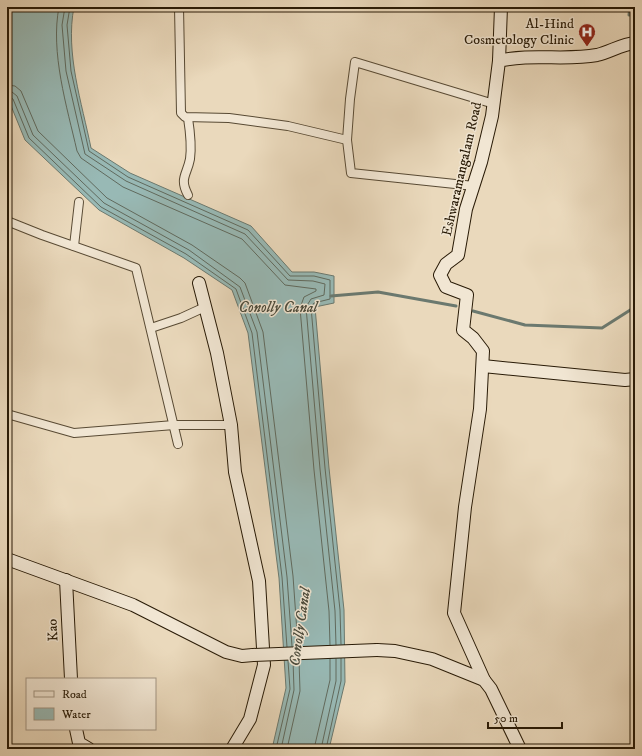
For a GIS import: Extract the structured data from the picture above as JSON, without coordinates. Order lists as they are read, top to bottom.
{
  "streets": {
    "street": ["Eshwaramangalam Road", "Kao"]
  },
  "water": ["Conolly Canal"],
  "places": {
    "hospital": ["Al-Hind Cosmetology Clinic"]
  },
  "legend": ["Road", "Water"],
  "scale_bar": "50 m"
}
